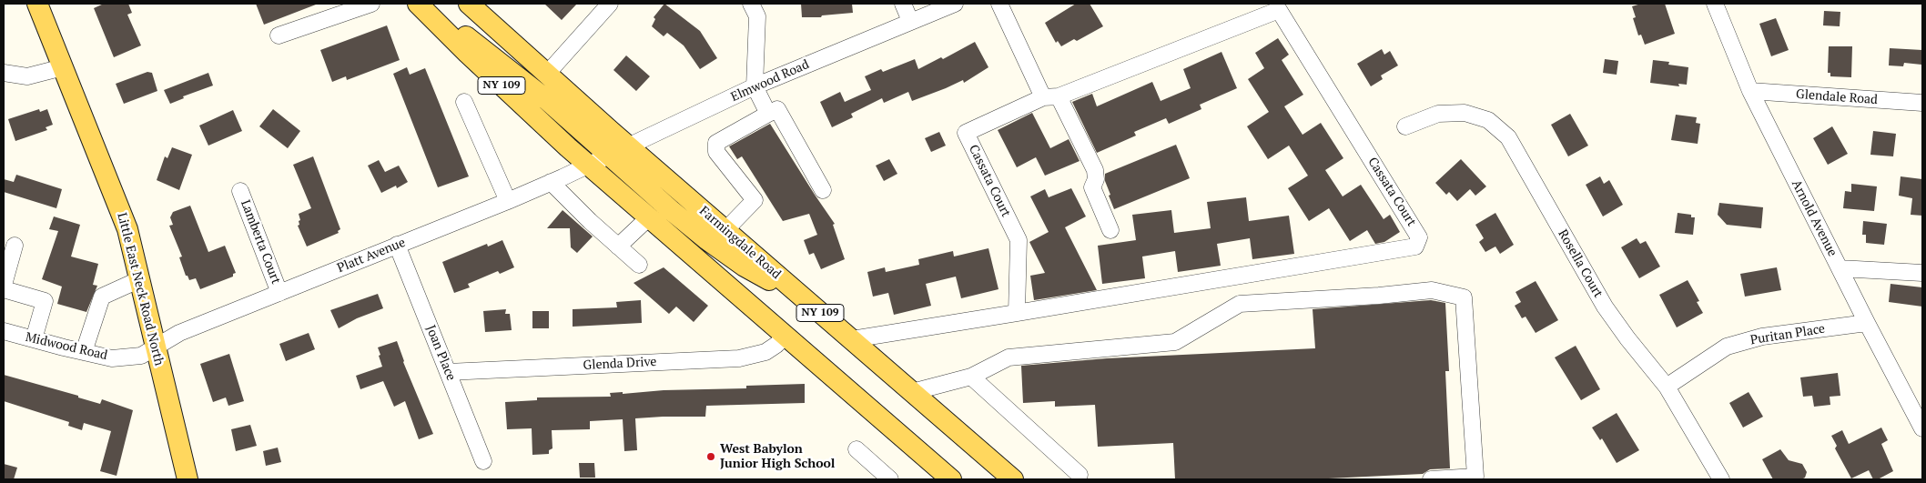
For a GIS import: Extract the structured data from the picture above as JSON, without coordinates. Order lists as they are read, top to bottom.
{
  "streets": {
    "main road": ["NY 109", "Farmingdale Road", "Little East Neck Road North"],
    "street": [
      "Elmwood Road",
      "Glendale Road",
      "Cassata Court",
      "Arnold Avenue",
      "Lamberta Court",
      "Platt Avenue",
      "Rosella Court",
      "Puritan Place",
      "Midwood Road",
      "Joan Place",
      "Glenda Drive"
    ]
  },
  "crossings": [
    ["Elmwood Road", "NY 109"],
    ["Elmwood Road", "Farmingdale Road"],
    ["Elmwood Road", "Platt Avenue"],
    ["NY 109", "Platt Avenue"],
    ["NY 109", "Glenda Drive"],
    ["Glendale Road", "Arnold Avenue"],
    ["Cassata Court", "Farmingdale Road"],
    ["Arnold Avenue", "Puritan Place"],
    ["Lamberta Court", "Platt Avenue"],
    ["Platt Avenue", "Little East Neck Road North"],
    ["Platt Avenue", "Midwood Road"],
    ["Platt Avenue", "Joan Place"],
    ["Rosella Court", "Puritan Place"],
    ["Little East Neck Road North", "Midwood Road"],
    ["Joan Place", "Glenda Drive"]
  ],
  "places": ["West Babylon Junior High School"]
}
